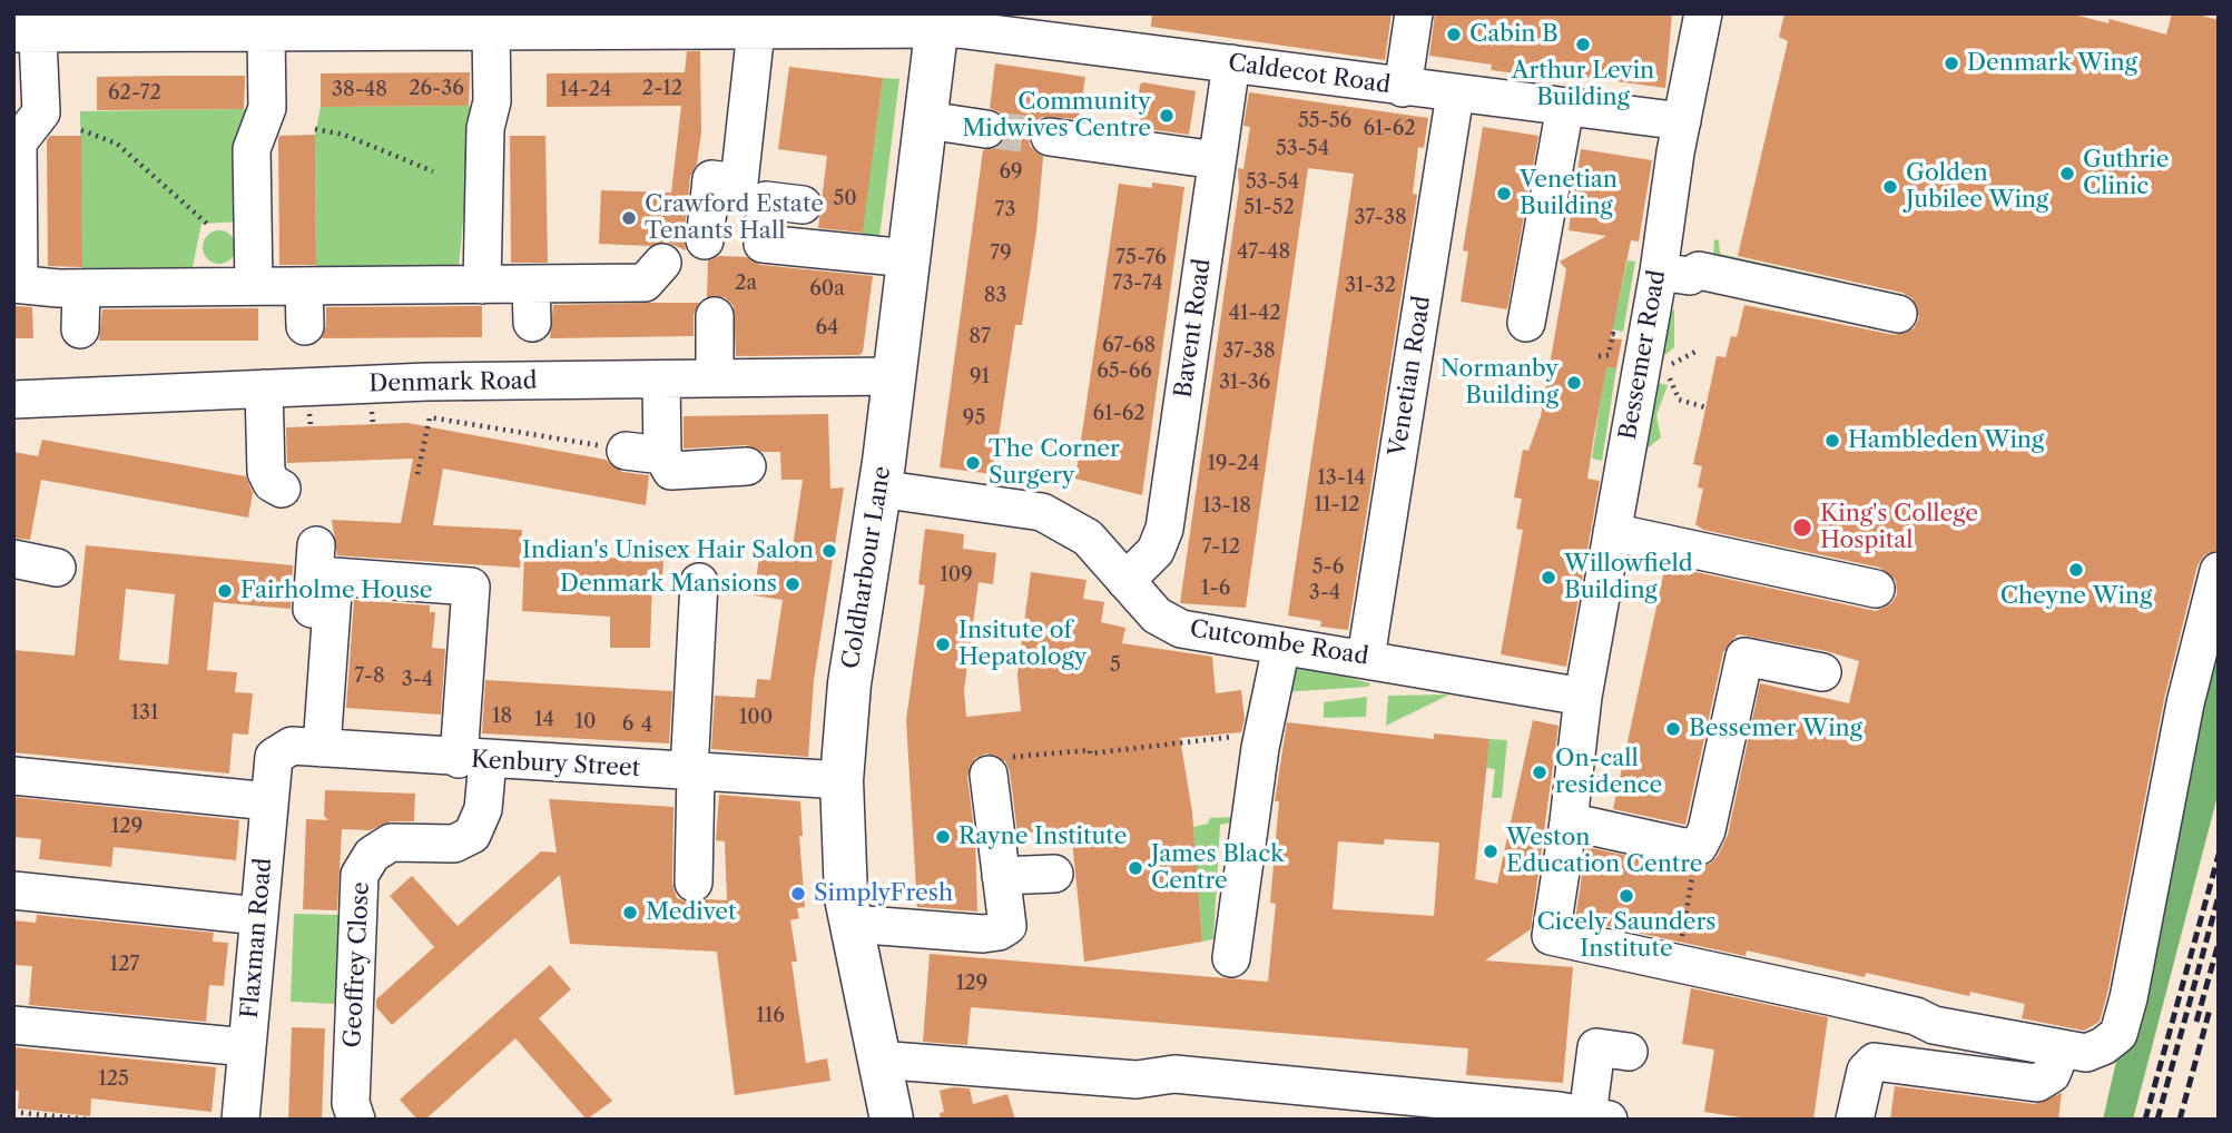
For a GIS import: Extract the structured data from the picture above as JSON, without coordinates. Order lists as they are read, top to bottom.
{
  "streets": {
    "main road": ["Coldharbour Lane"],
    "street": [
      "Caldecot Road",
      "Bavent Road",
      "Bessemer Road",
      "Venetian Road",
      "Denmark Road",
      "Cutcombe Road",
      "Kenbury Street",
      "Flaxman Road",
      "Geoffrey Close"
    ]
  },
  "crossings": [
    ["Caldecot Road", "Bavent Road"],
    ["Caldecot Road", "Bessemer Road"],
    ["Caldecot Road", "Venetian Road"],
    ["Caldecot Road", "Coldharbour Lane"],
    ["Bavent Road", "Cutcombe Road"],
    ["Bessemer Road", "Cutcombe Road"],
    ["Venetian Road", "Cutcombe Road"],
    ["Denmark Road", "Coldharbour Lane"],
    ["Coldharbour Lane", "Cutcombe Road"],
    ["Coldharbour Lane", "Kenbury Street"],
    ["Kenbury Street", "Flaxman Road"],
    ["Kenbury Street", "Geoffrey Close"]
  ],
  "places": [
    "Cabin B",
    "Arthur Levin Building",
    "Denmark Wing",
    "Community Midwives Centre",
    "Guthrie Clinic",
    "Golden Jubilee Wing",
    "Venetian Building",
    "Crawford Estate Tenants Hall",
    "Normanby Building",
    "Hambleden Wing",
    "The Corner Surgery",
    "King's College Hospital",
    "Indian's Unisex Hair Salon",
    "Cheyne Wing",
    "Willowfield Building",
    "Denmark Mansions",
    "Fairholme House",
    "Insitute of Hepatology",
    "Bessemer Wing",
    "On-call residence",
    "Rayne Institute",
    "Weston Education Centre",
    "James Black Centre",
    "SimplyFresh",
    "Cicely Saunders Institute",
    "Medivet"
  ],
  "house_numbers": [
    "26-36",
    "2-12",
    "38-48",
    "14-24",
    "62-72",
    "55-56",
    "61-62",
    "53-54",
    "69",
    "53-54",
    "50",
    "51-52",
    "73",
    "37-38",
    "47-48",
    "79",
    "75-76",
    "2a",
    "73-74",
    "31-32",
    "60a",
    "83",
    "41-42",
    "64",
    "87",
    "67-68",
    "37-38",
    "65-66",
    "91",
    "31-36",
    "61-62",
    "95",
    "19-24",
    "13-14",
    "11-12",
    "13-18",
    "7-12",
    "5-6",
    "109",
    "1-6",
    "3-4",
    "5",
    "7-8",
    "3-4",
    "131",
    "18",
    "100",
    "14",
    "10",
    "6",
    "4",
    "129",
    "127",
    "129",
    "116",
    "125"
  ]
}
